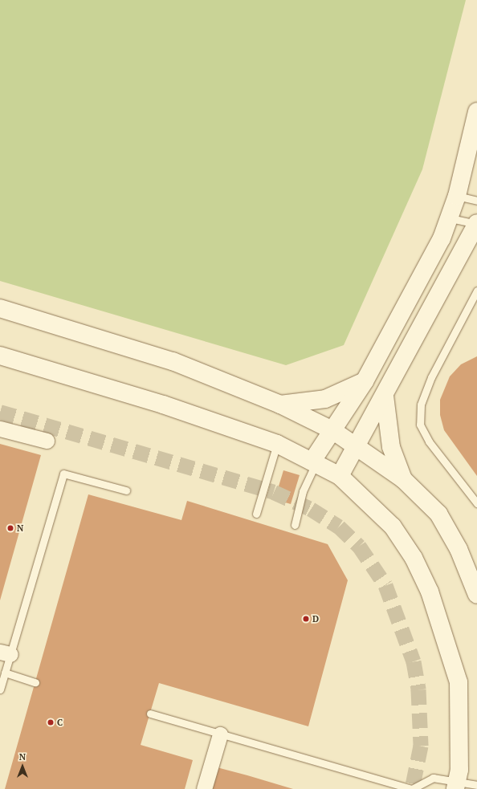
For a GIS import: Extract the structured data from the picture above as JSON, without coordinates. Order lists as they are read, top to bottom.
{
  "places": ["N", "D", "C"],
  "north": "top"
}
